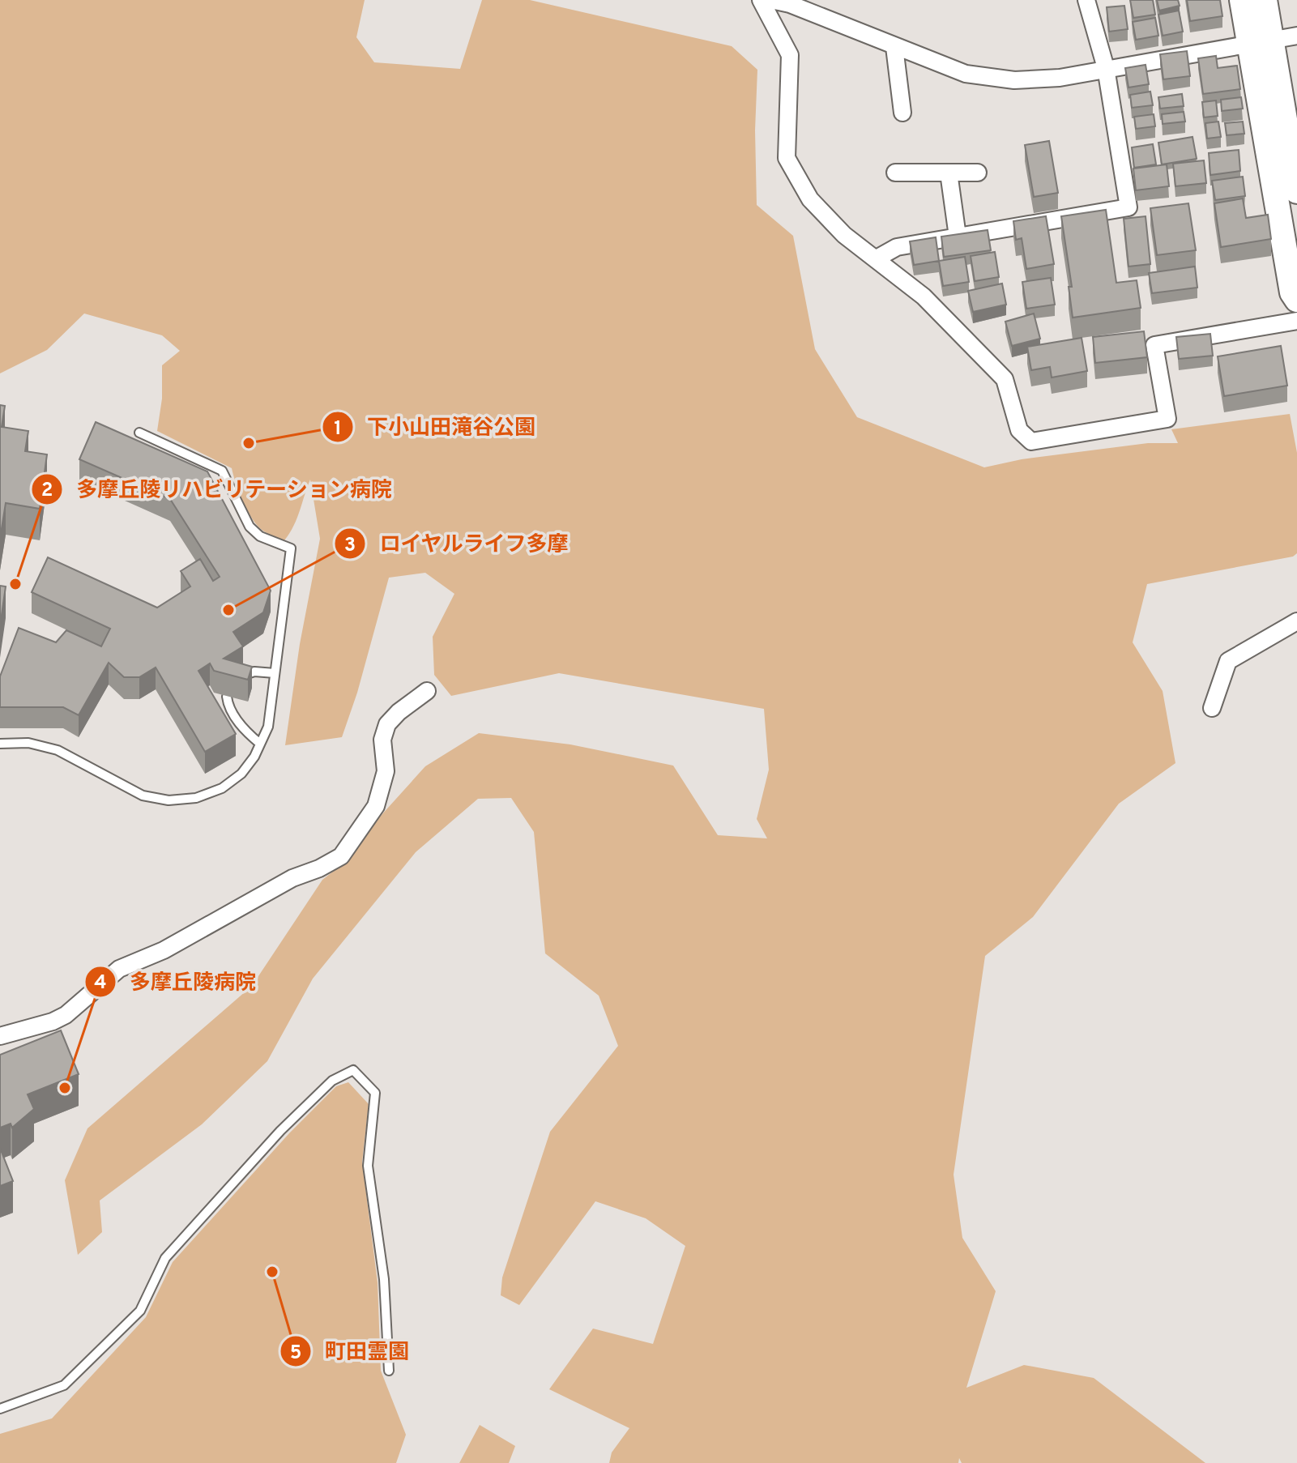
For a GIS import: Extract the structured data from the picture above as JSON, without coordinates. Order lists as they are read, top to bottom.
{
  "places": [
    "下小山田滝谷公園",
    "多摩丘陵リハビリテーション病院",
    "ロイヤルライフ多摩",
    "多摩丘陵病院",
    "町田霊園"
  ]
}
